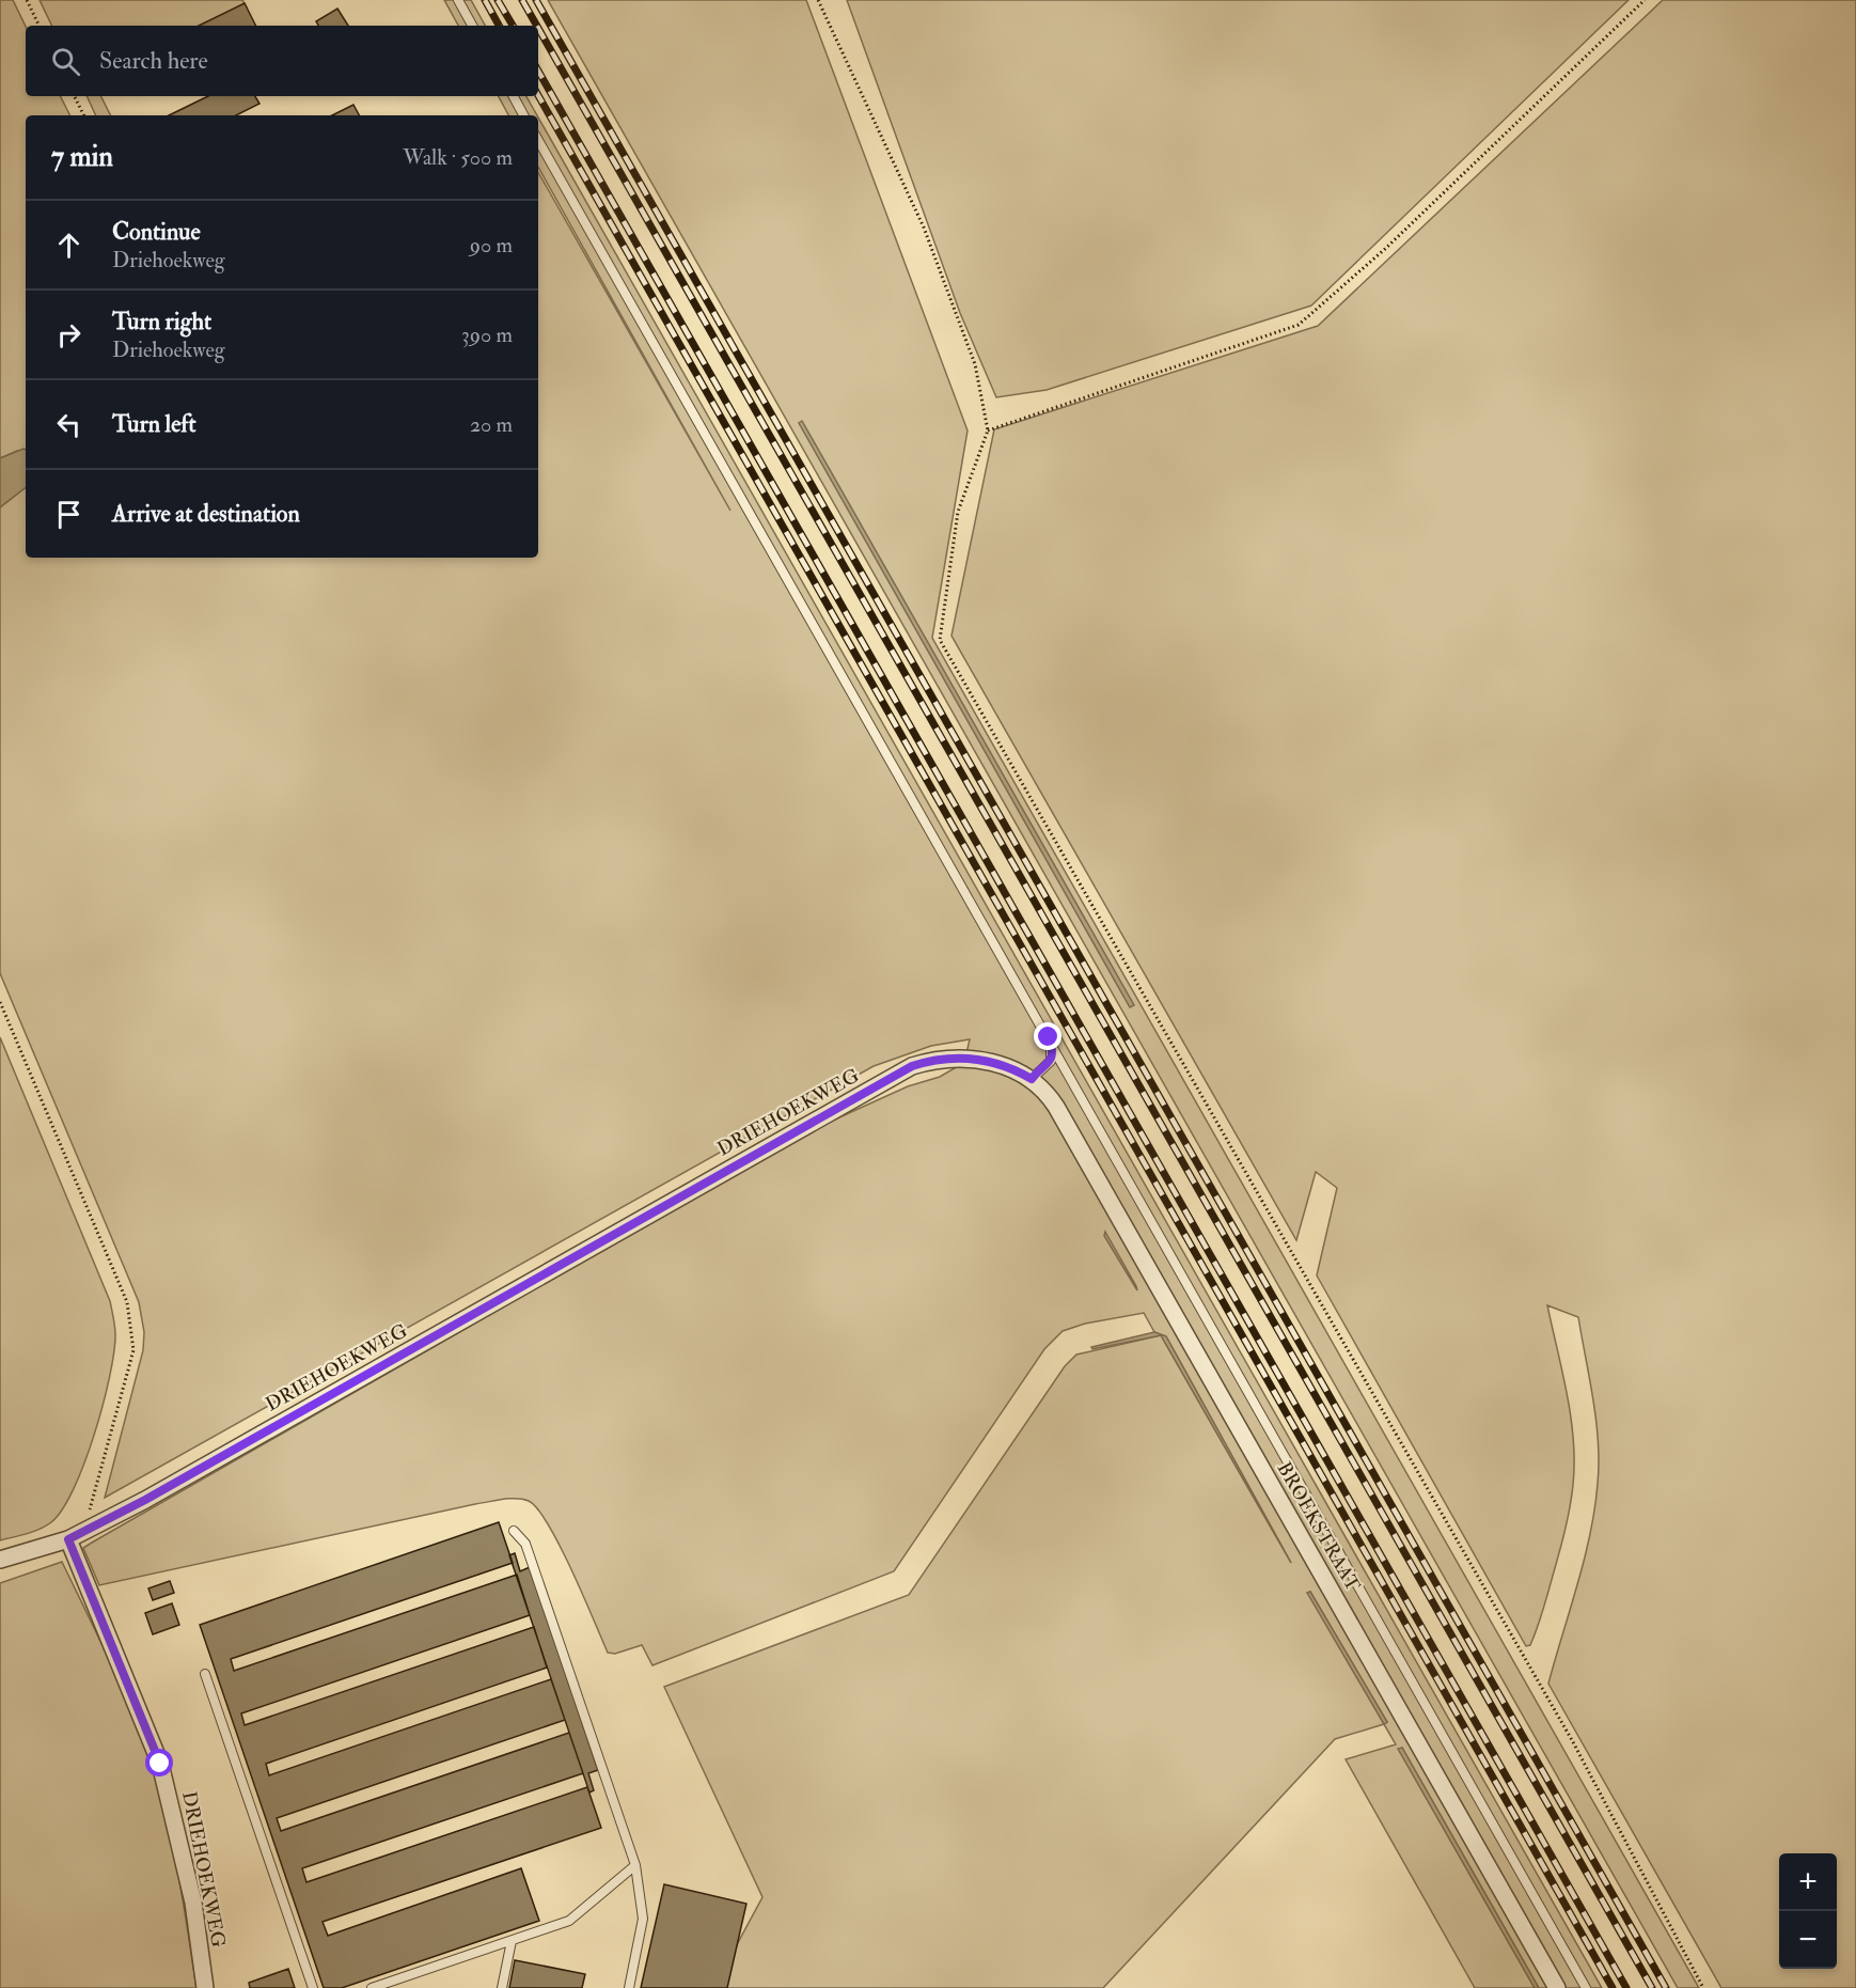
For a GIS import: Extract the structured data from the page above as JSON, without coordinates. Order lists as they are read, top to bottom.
{
  "streets": {
    "street": ["DRIEHOEKWEG", "BROEKSTRAAT"]
  },
  "crossings": [
    ["DRIEHOEKWEG", "BROEKSTRAAT"]
  ],
  "page": {
    "search": "Search here",
    "heading": ["7 min", "Walk · 500 m"],
    "list": [
      ["Continue", "Driehoekweg", "90 m"],
      ["Turn right", "Driehoekweg", "390 m"],
      ["Turn left", "20 m"],
      "Arrive at destination"
    ],
    "map_buttons": ["+", "−"]
  }
}
